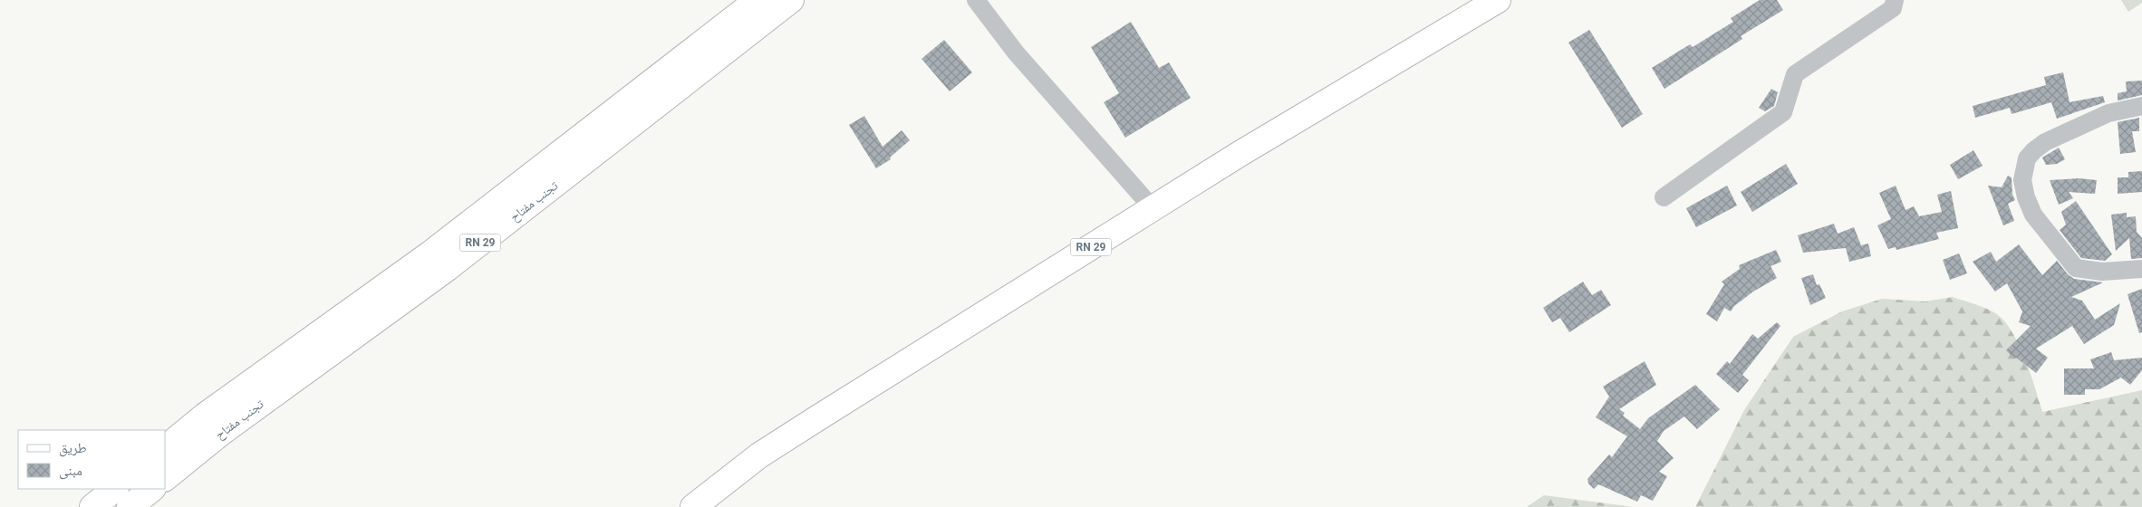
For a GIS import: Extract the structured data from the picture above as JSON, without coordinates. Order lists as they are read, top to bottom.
{
  "streets": {
    "main road": ["تجنب مفتاح", "RN 29"]
  },
  "legend": ["طريق", "مبنى"]
}
